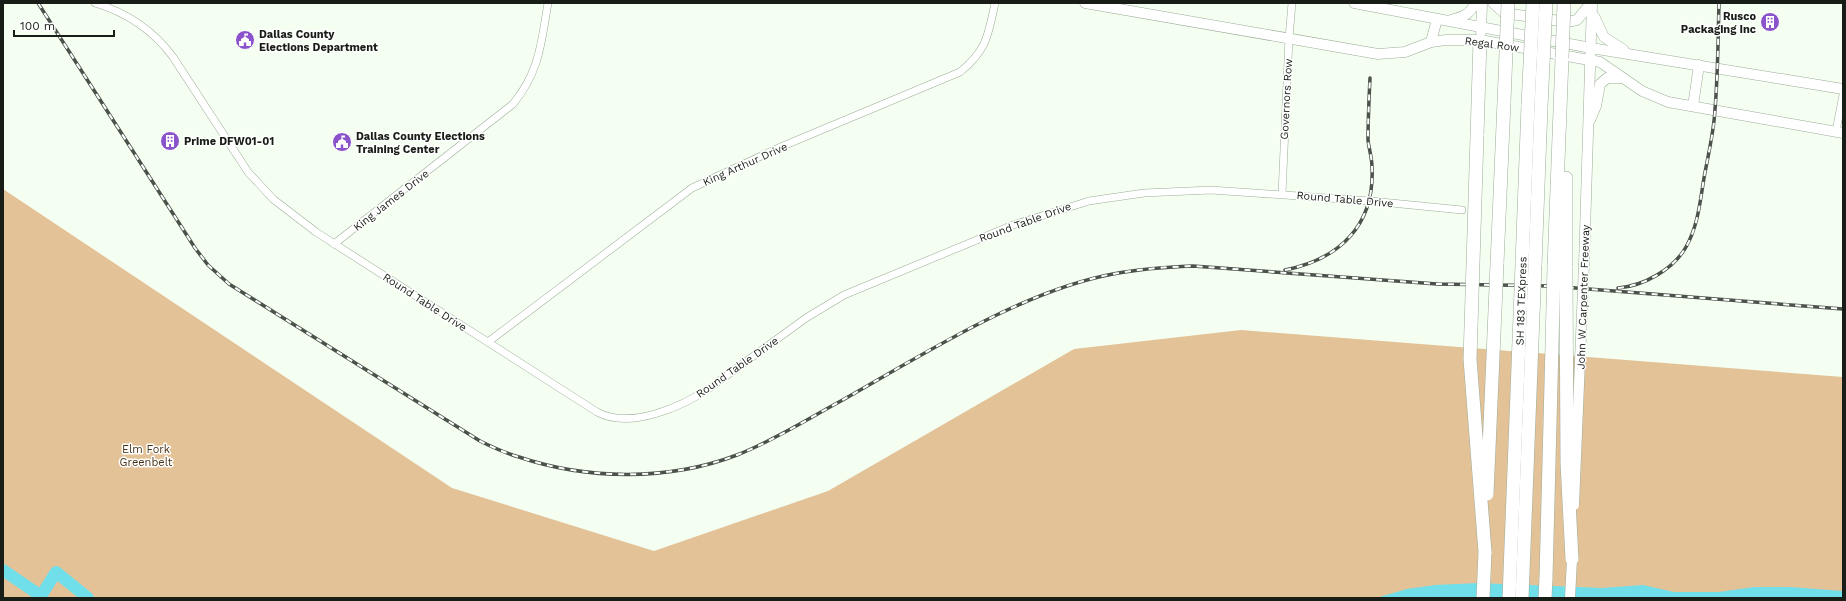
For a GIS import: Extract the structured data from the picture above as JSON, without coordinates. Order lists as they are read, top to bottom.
{
  "streets": {
    "highway": ["SH 183 TEXpress"],
    "main road": ["Regal Row", "John W Carpenter Freeway"],
    "street": [
      "Governors Row",
      "King Arthur Drive",
      "Round Table Drive",
      "King James Drive"
    ]
  },
  "crossings": [
    ["Regal Row", "Governors Row"],
    ["Regal Row", "John W Carpenter Freeway"],
    ["Governors Row", "Round Table Drive"],
    ["King Arthur Drive", "Round Table Drive"],
    ["Round Table Drive", "King James Drive"]
  ],
  "parks": ["Elm Fork Greenbelt"],
  "places": {
    "building": ["Rusco Packaging Inc", "Prime DFW01-01"],
    "public building": ["Dallas County Elections Department", "Dallas County Elections Training Center"]
  },
  "scale_bar": "100 m"
}
